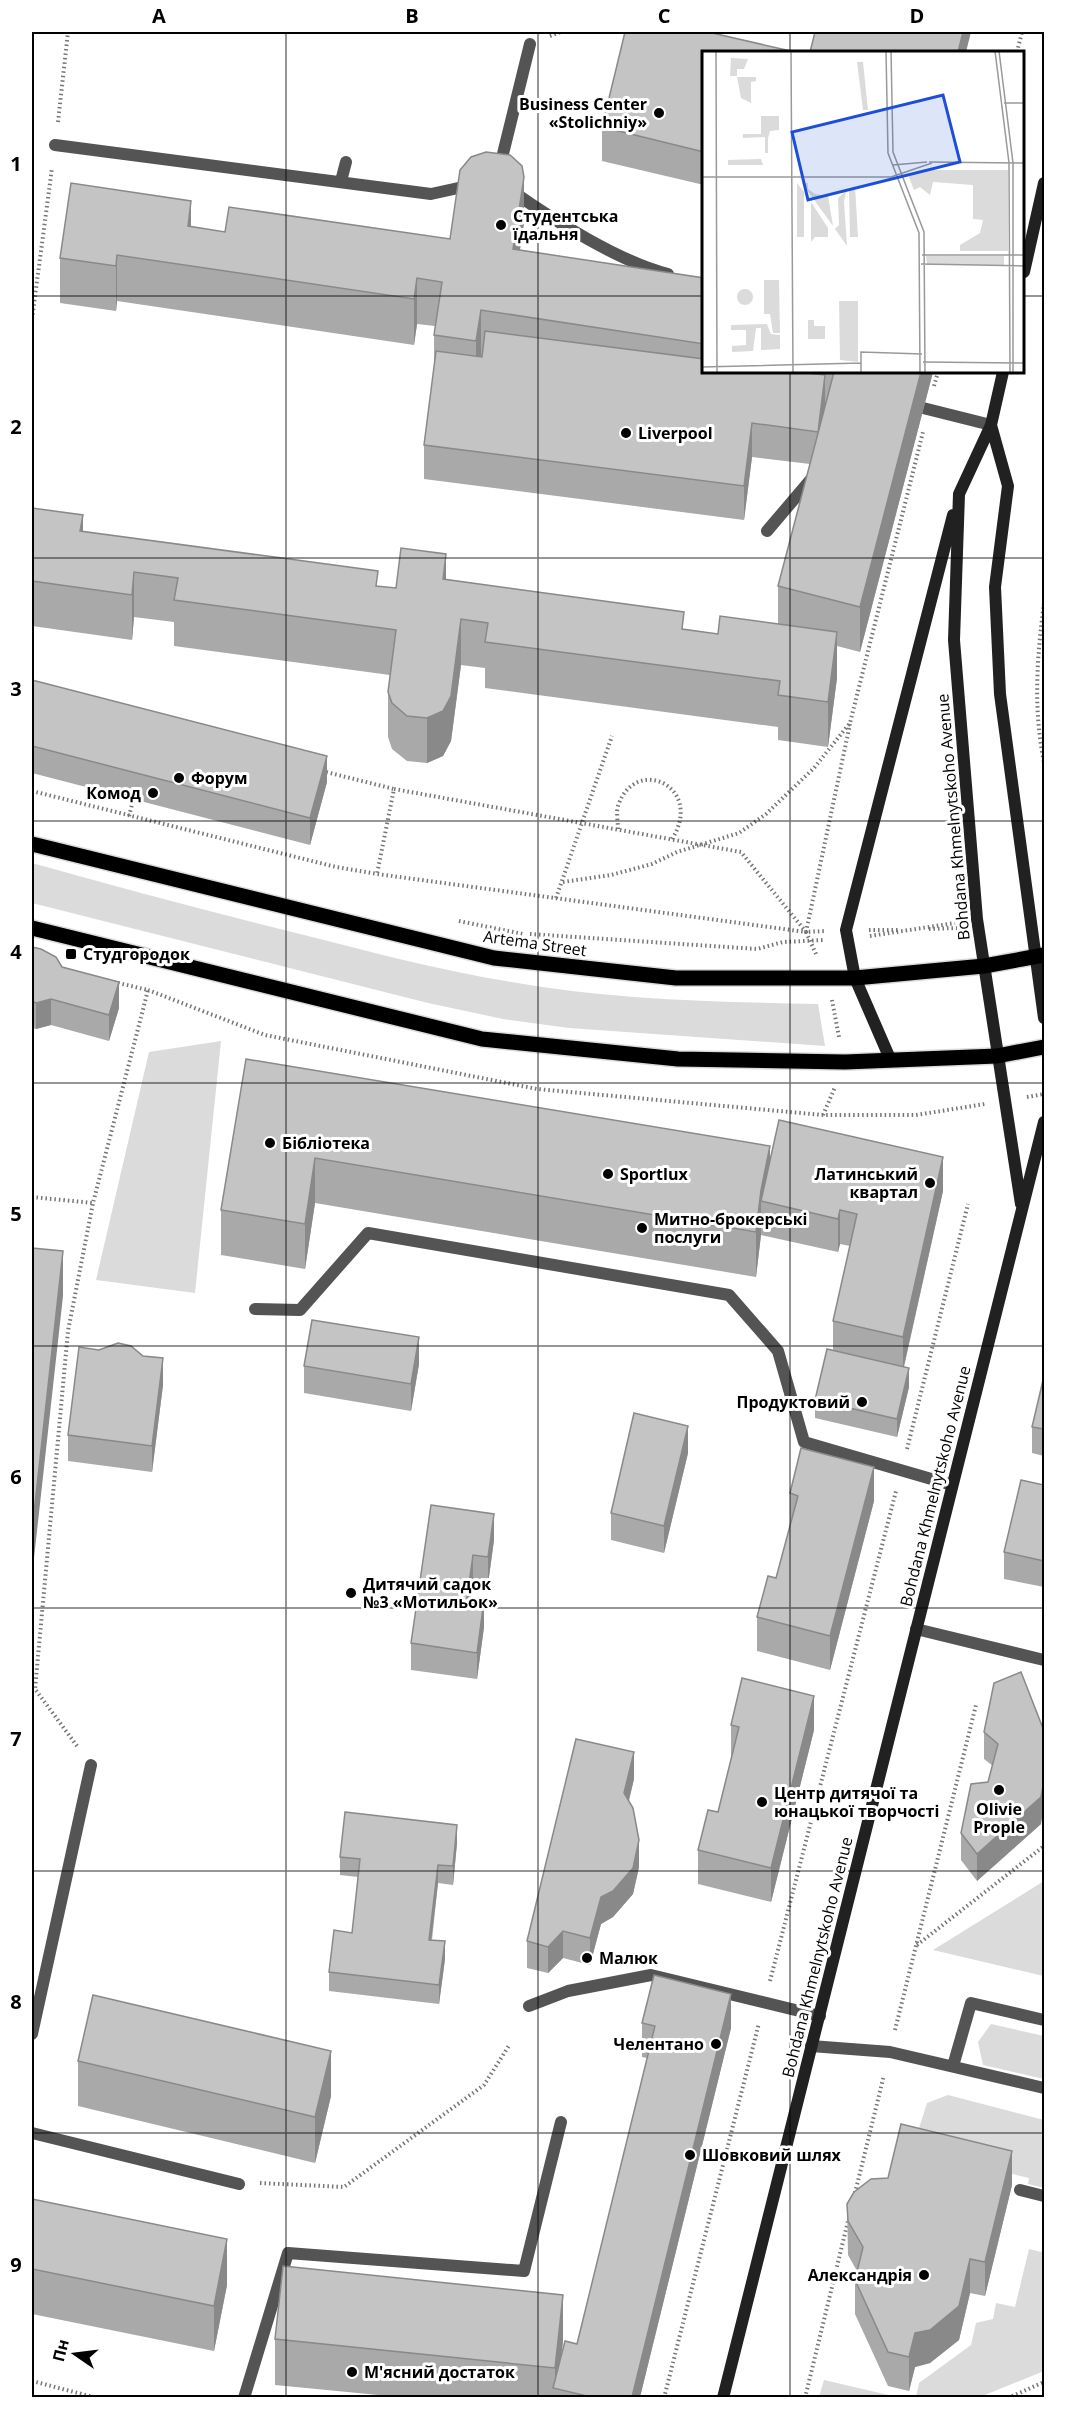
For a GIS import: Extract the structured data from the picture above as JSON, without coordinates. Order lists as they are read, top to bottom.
{
  "streets": {
    "main road": ["Bohdana Khmelnytskoho Avenue", "Artema Street"]
  },
  "crossings": [
    ["Bohdana Khmelnytskoho Avenue", "Artema Street"]
  ],
  "places": {
    "other": [
      "Business Center «Stolichniy»",
      "Студентська їдальня",
      "Liverpool",
      "Форум",
      "Комод",
      "Бібліотека",
      "Sportlux",
      "Латинський квартал",
      "Митно-брокерські послуги",
      "Продуктовий",
      "Дитячий садок №3 «Мотильок»",
      "Olivie Prople",
      "Центр дитячої та юнацької творчості",
      "Малюк",
      "Челентано",
      "Шовковий шлях",
      "Александрія",
      "М'ясний достаток"
    ],
    "transit": ["Студгородок"]
  },
  "north": "left",
  "grid": {
    "columns": [
      "A",
      "B",
      "C",
      "D"
    ],
    "rows": [
      "1",
      "2",
      "3",
      "4",
      "5",
      "6",
      "7",
      "8",
      "9"
    ]
  }
}
